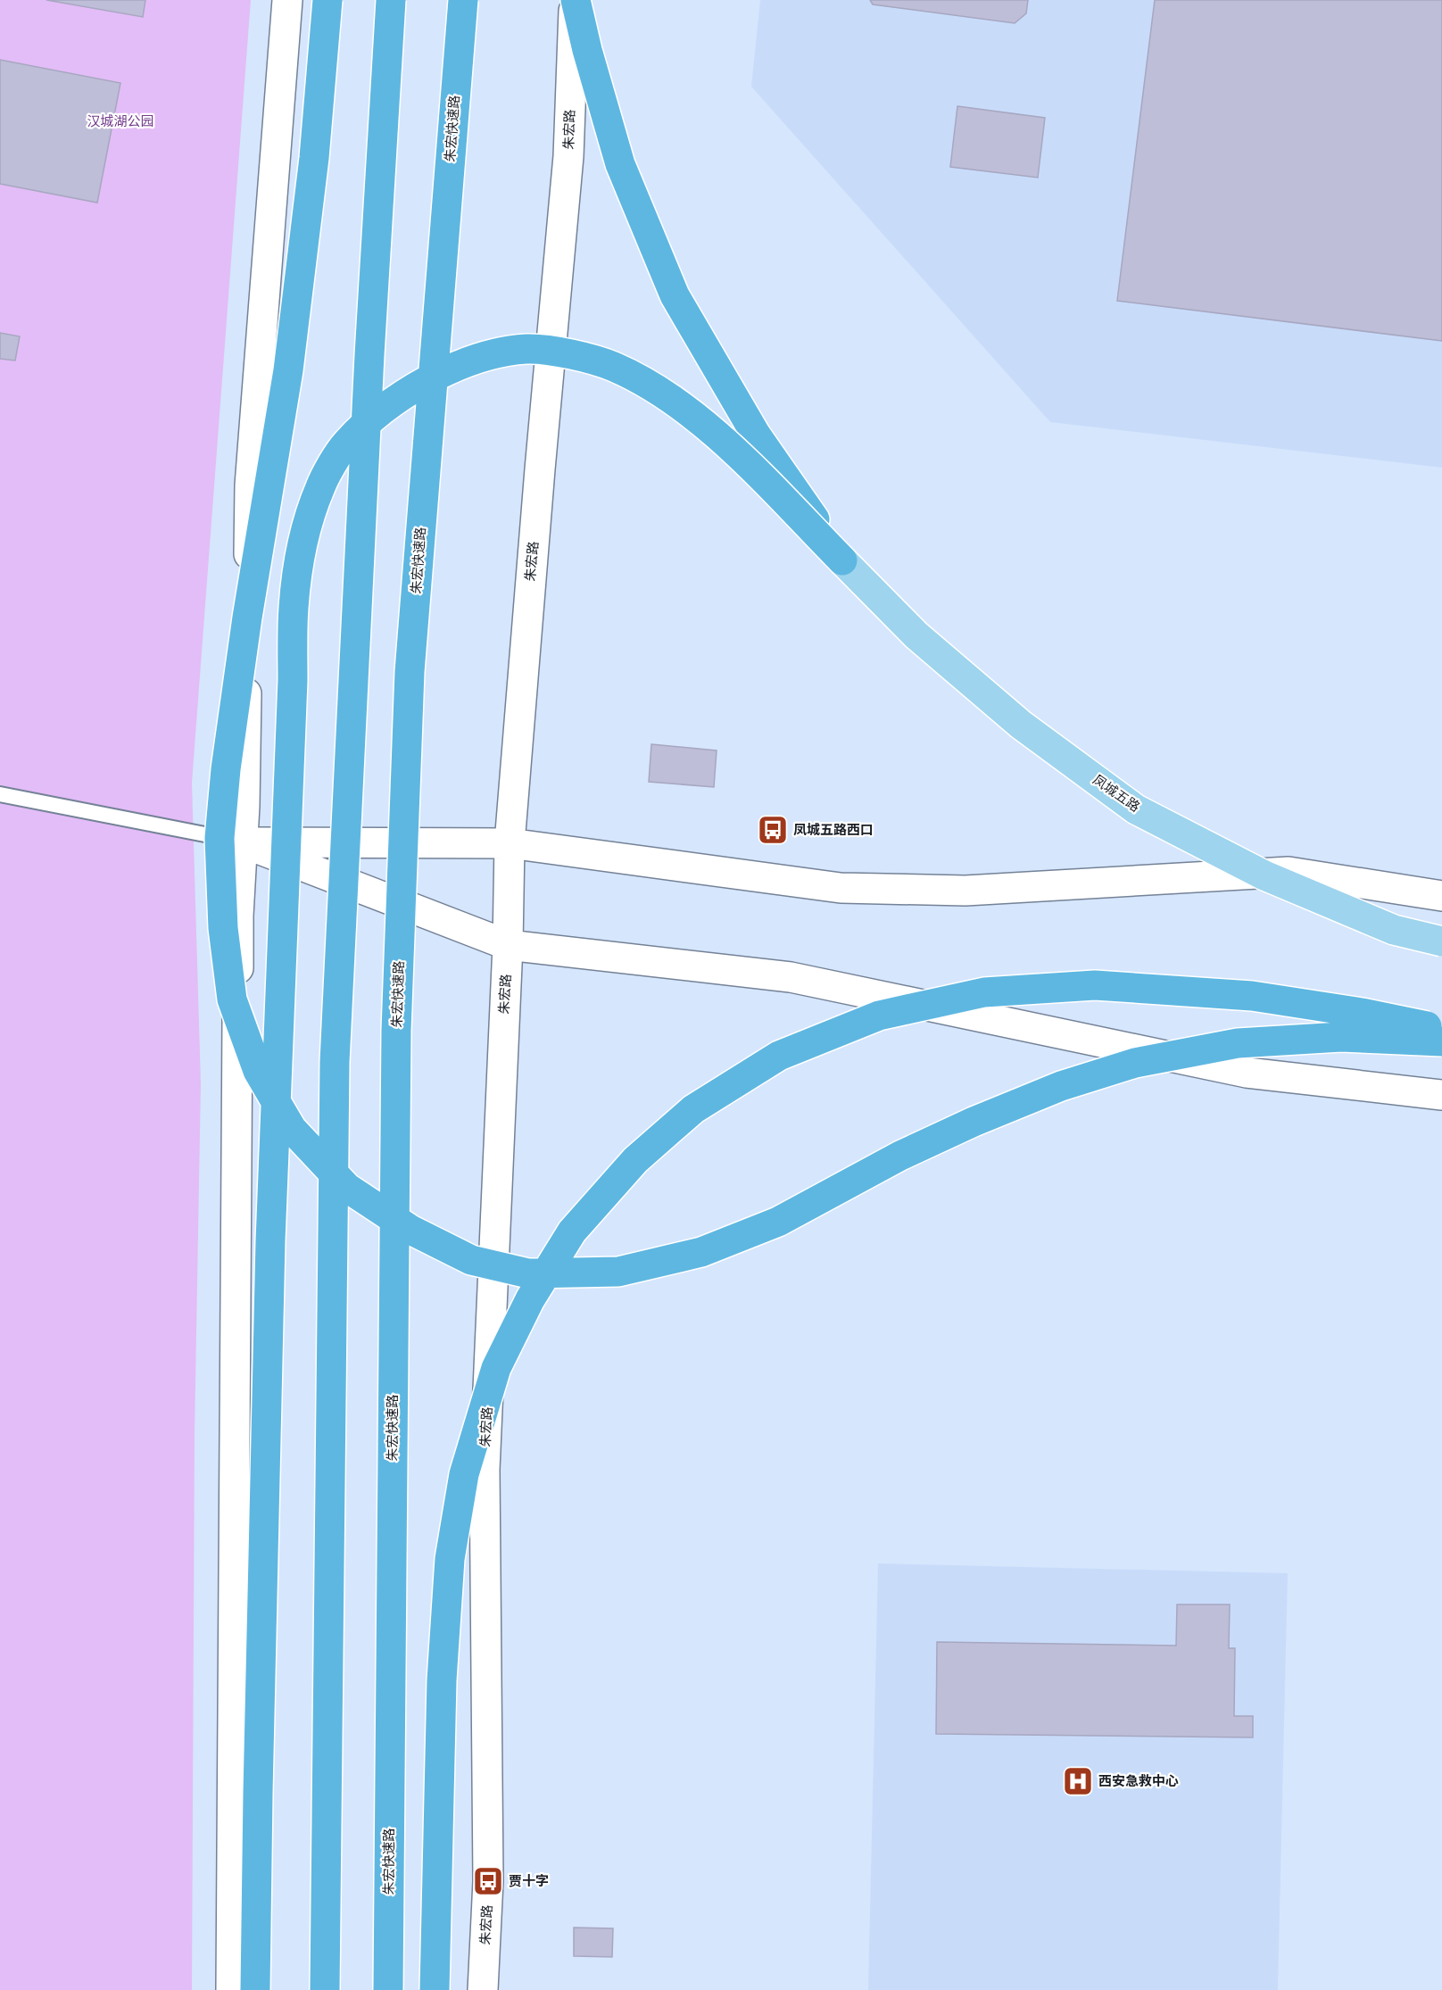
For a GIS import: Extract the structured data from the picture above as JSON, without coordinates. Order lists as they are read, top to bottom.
{
  "streets": {
    "highway": ["朱宏快速路"],
    "main road": ["朱宏路", "凤城五路"]
  },
  "parks": ["汉城湖公园"],
  "places": {
    "bus stop": ["凤城五路西口", "贾十字"],
    "hospital": ["西安急救中心"]
  }
}
